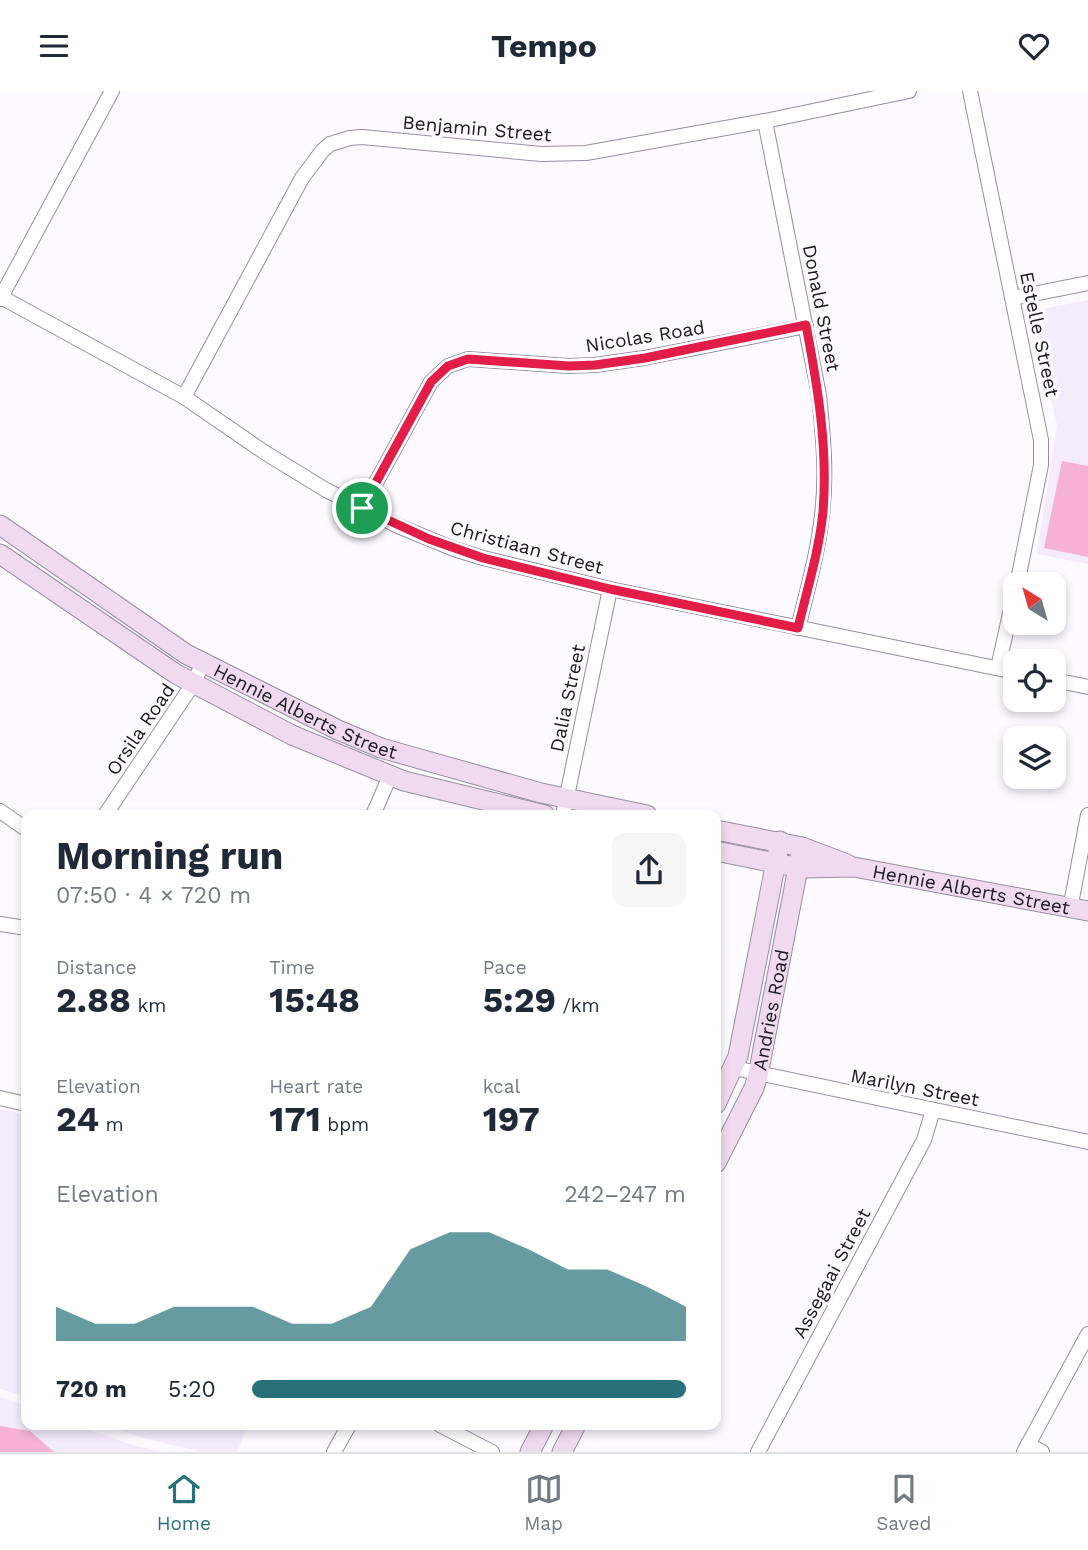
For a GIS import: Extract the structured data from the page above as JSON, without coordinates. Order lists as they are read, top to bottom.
{
  "streets": {
    "street": [
      "Benjamin Street",
      "Donald Street",
      "Estelle Street",
      "Nicolas Road",
      "Christiaan Street",
      "Dalia Street",
      "Hennie Alberts Street",
      "Orsila Road",
      "Andries Road",
      "Marilyn Street",
      "Assegaai Street"
    ]
  },
  "crossings": [
    ["Benjamin Street", "Donald Street"],
    ["Benjamin Street", "Christiaan Street"],
    ["Donald Street", "Nicolas Road"],
    ["Donald Street", "Christiaan Street"],
    ["Nicolas Road", "Christiaan Street"],
    ["Christiaan Street", "Dalia Street"],
    ["Dalia Street", "Hennie Alberts Street"],
    ["Hennie Alberts Street", "Orsila Road"],
    ["Hennie Alberts Street", "Andries Road"],
    ["Andries Road", "Marilyn Street"],
    ["Marilyn Street", "Assegaai Street"]
  ],
  "north": "top left",
  "page": {
    "header": "Tempo",
    "heading": ["Morning run", "07:50 · 4 × 720 m"],
    "stats": [
      ["Distance", "2.88 km"],
      ["Time", "15:48"],
      ["Pace", "5:29 /km"],
      ["Elevation", "24 m"],
      ["Heart rate", "171 bpm"],
      ["kcal", "197"]
    ],
    "chart": ["Elevation", "242–247 m"],
    "list": [
      {
        "name": "720 m",
        "note": "5:20"
      }
    ],
    "tabs": ["Home", "Map", "Saved"]
  }
}
